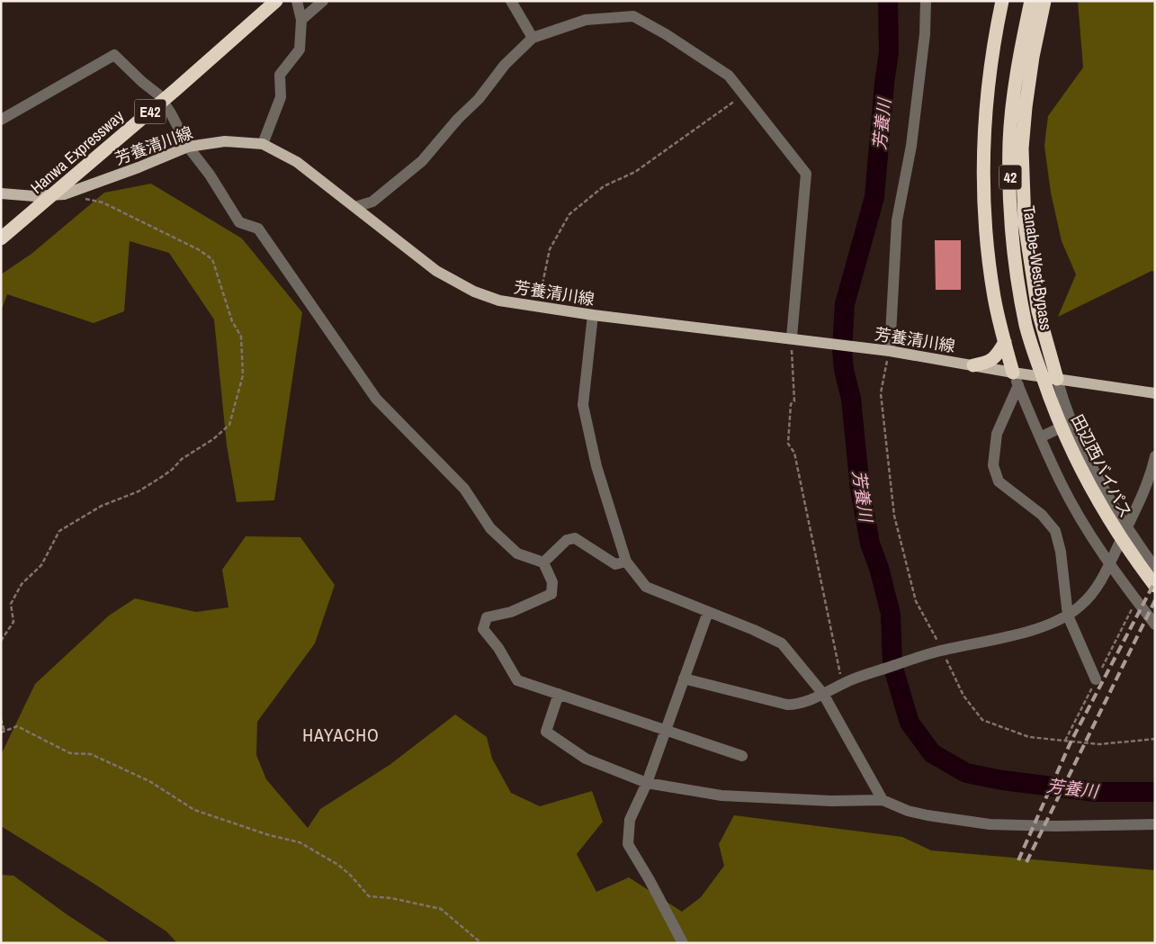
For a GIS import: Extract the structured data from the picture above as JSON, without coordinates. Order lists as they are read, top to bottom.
{
  "streets": {
    "highway": [
      "E42",
      "Hanwa Expressway",
      "42",
      "Tanabe-West Bypass",
      "田辺西バイパス"
    ],
    "main road": ["芳養清川線"]
  },
  "crossings": [
    ["Tanabe-West Bypass", "田辺西バイパス"]
  ],
  "districts": ["HAYACHO"],
  "water": ["芳養川"]
}
